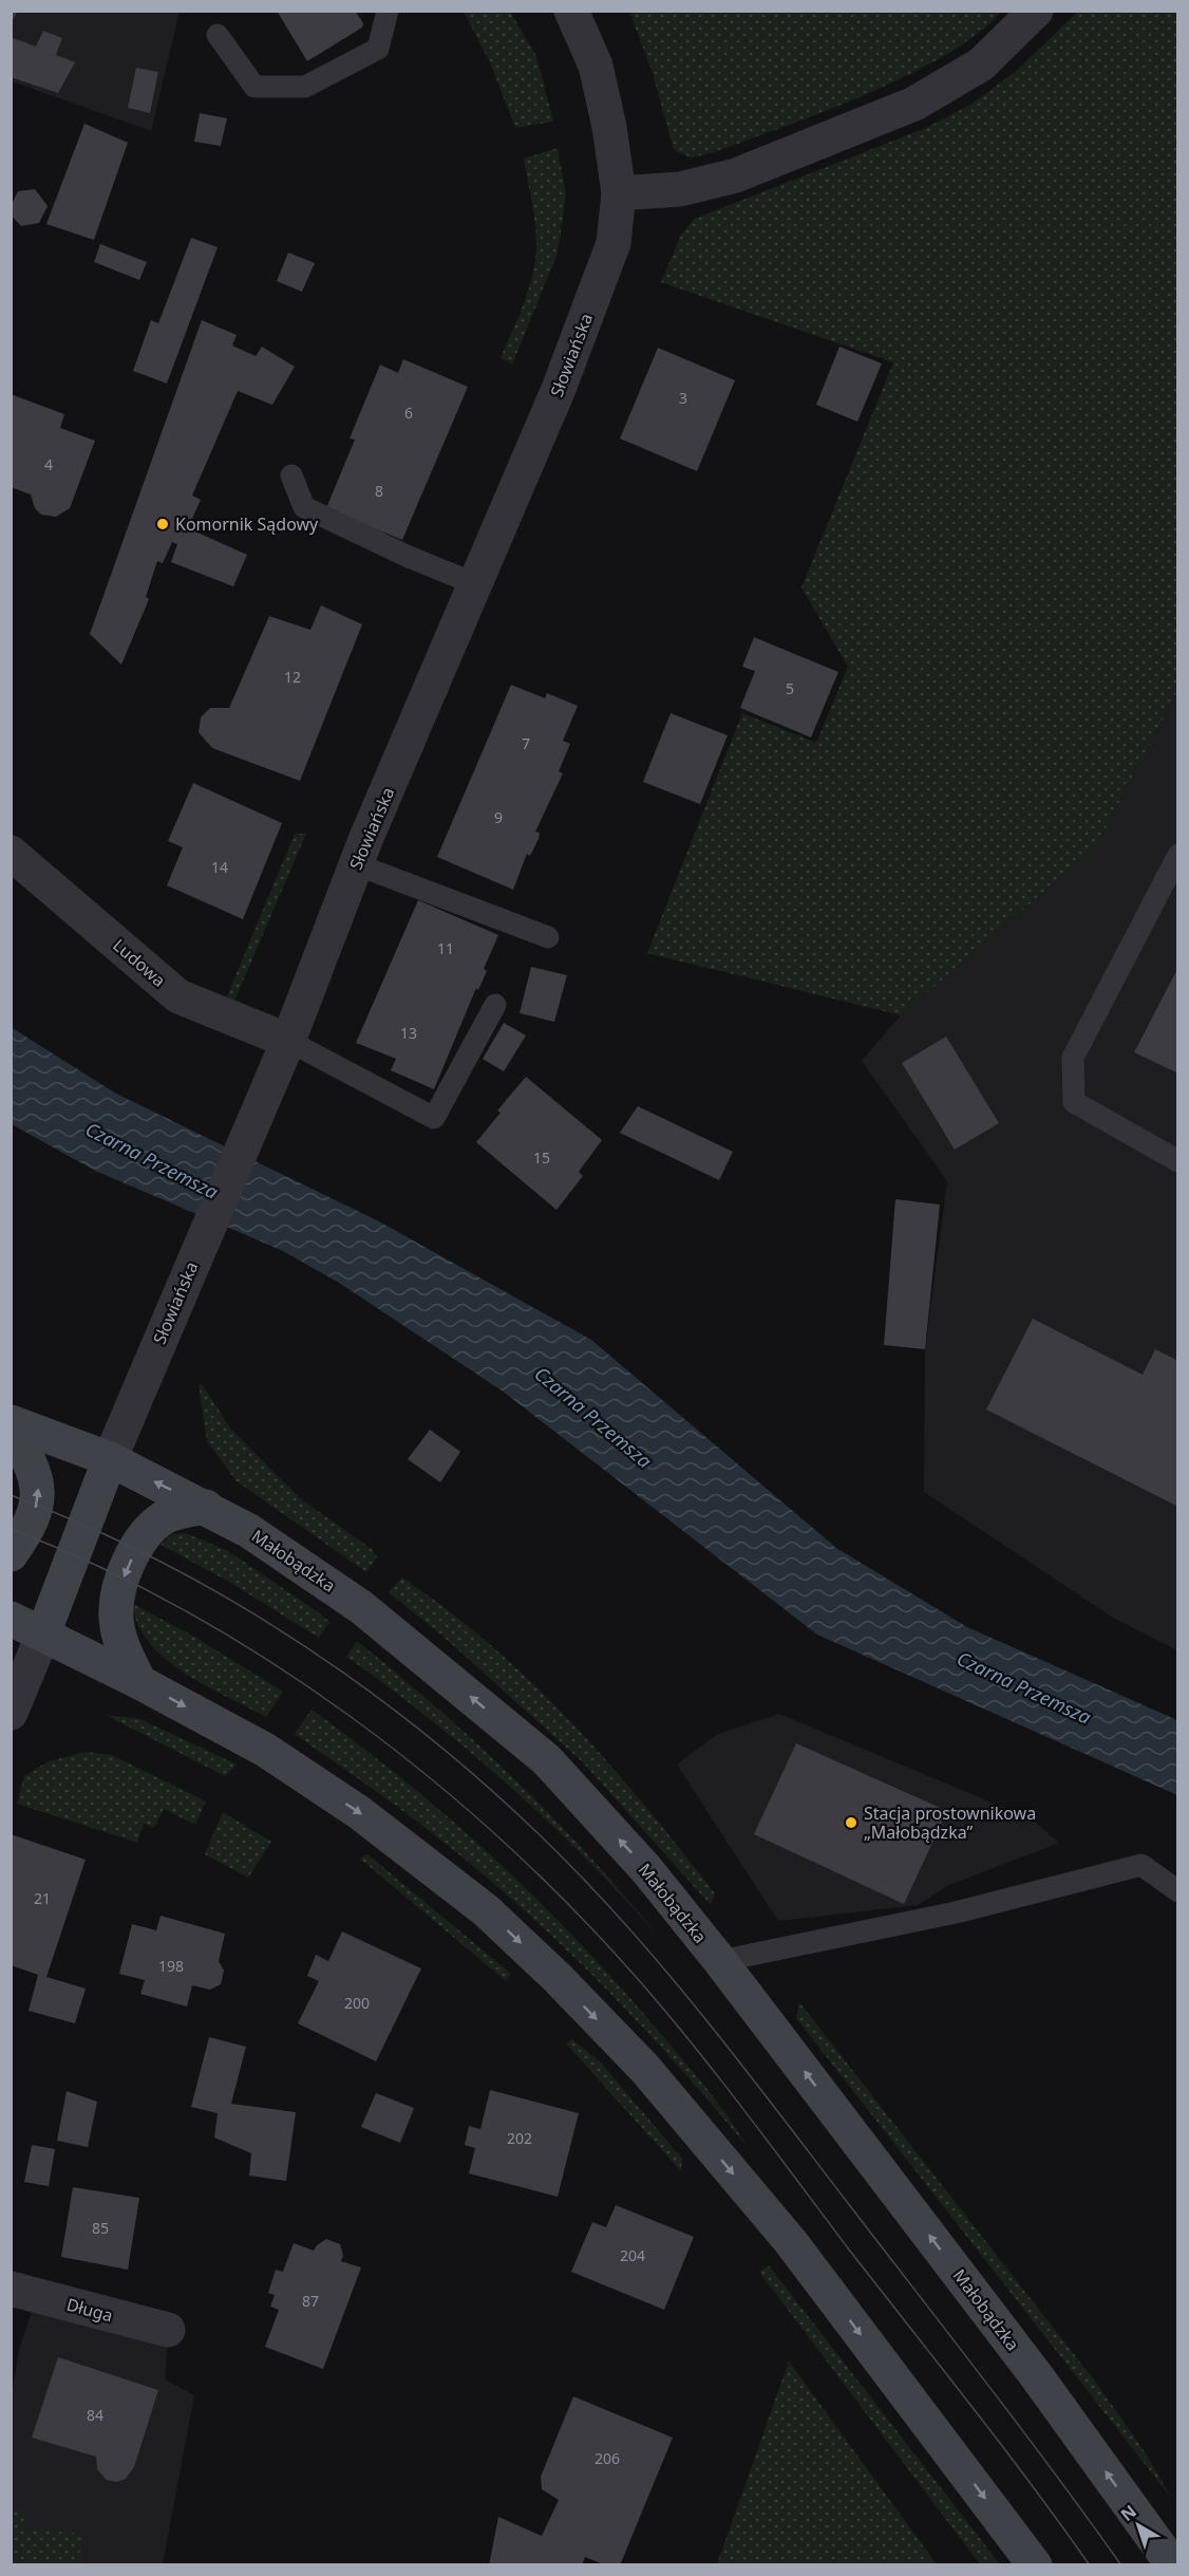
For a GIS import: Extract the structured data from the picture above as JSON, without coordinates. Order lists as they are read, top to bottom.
{
  "streets": {
    "street": [
      "Słowiańska",
      "Ludowa",
      "Małobądzka",
      "Długa"
    ]
  },
  "crossings": [
    ["Słowiańska", "Ludowa"],
    ["Słowiańska", "Małobądzka"]
  ],
  "water": ["Czarna Przemsza"],
  "places": ["Komornik Sądowy", "Stacja prostownikowa „Małobądzka”"],
  "house_numbers": [
    "3",
    "6",
    "4",
    "8",
    "12",
    "5",
    "7",
    "9",
    "14",
    "11",
    "13",
    "15",
    "21",
    "198",
    "200",
    "202",
    "85",
    "204",
    "87",
    "84",
    "206"
  ],
  "north": "top left"
}
